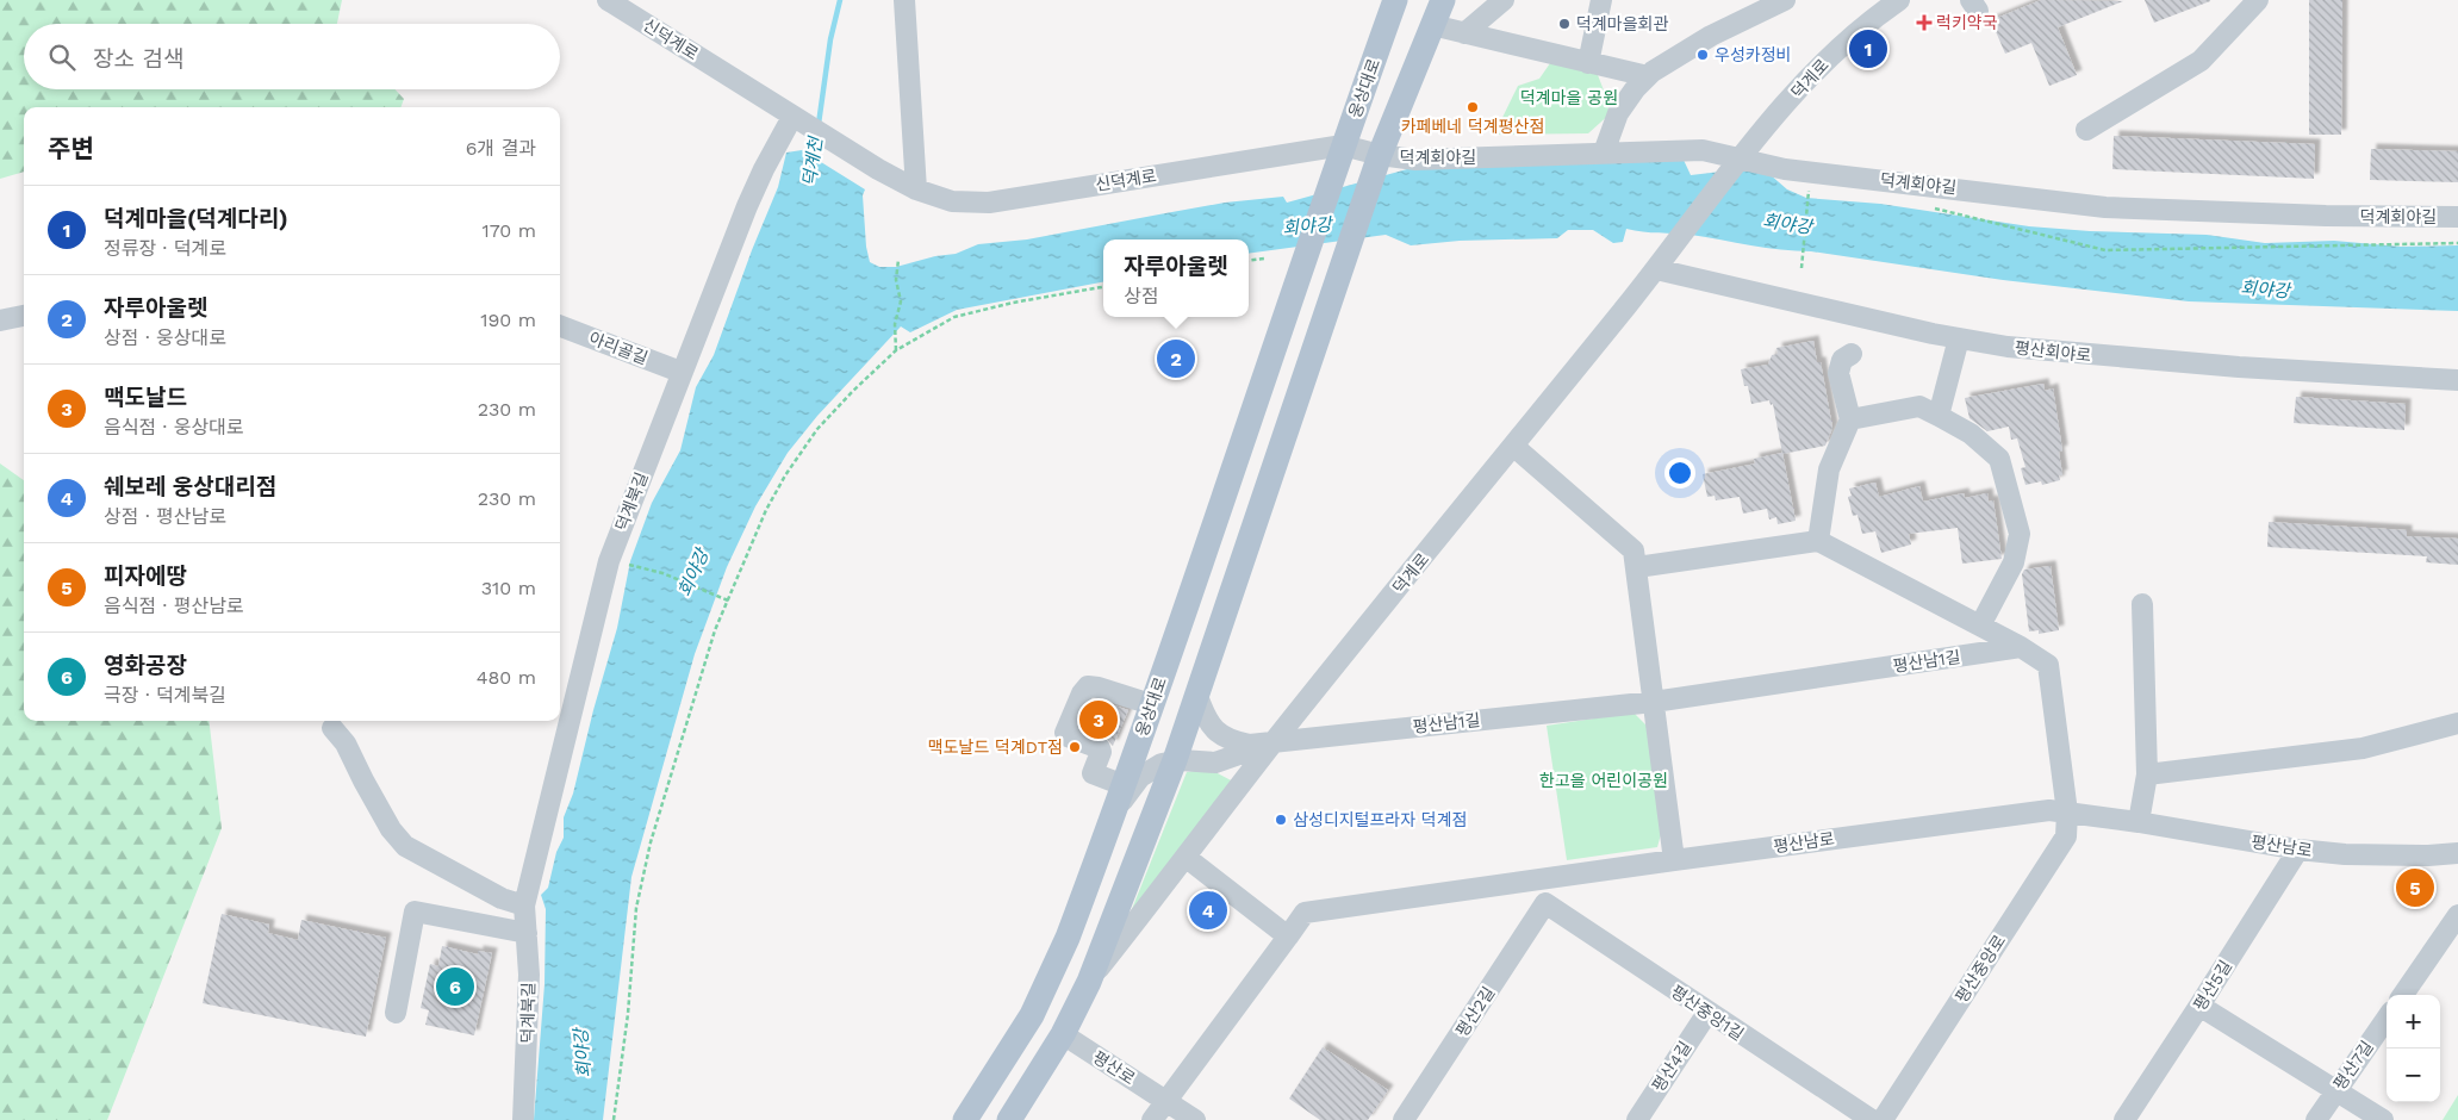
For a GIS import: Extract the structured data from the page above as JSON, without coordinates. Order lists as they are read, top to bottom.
{
  "streets": {
    "main road": ["웅상대로", "평산로"],
    "street": [
      "신덕계로",
      "덕계로",
      "덕계회야길",
      "아리골길",
      "평산회야로",
      "덕계북길",
      "평산남1길",
      "평산남로",
      "평산중앙로",
      "평산5길",
      "평산2길",
      "평산중앙1길",
      "평산7길",
      "평산4길"
    ]
  },
  "crossings": [
    ["신덕계로", "웅상대로"],
    ["신덕계로", "덕계회야길"],
    ["신덕계로", "덕계북길"],
    ["덕계로", "덕계회야길"],
    ["덕계로", "평산회야로"],
    ["덕계로", "평산남1길"],
    ["웅상대로", "평산로"],
    ["아리골길", "덕계북길"],
    ["평산남로", "평산중앙로"],
    ["평산남로", "평산5길"],
    ["평산남로", "평산로"],
    ["평산2길", "평산중앙1길"],
    ["평산중앙1길", "평산4길"]
  ],
  "water": ["덕계천", "회야강"],
  "parks": ["덕계마을 공원", "한고을 어린이공원"],
  "places": {
    "health": ["럭키약국"],
    "other": [
      "덕계마을회관",
      "우성카정비",
      "카페베네 덕계평산점",
      "맥도날드 덕계DT점",
      "삼성디지털프라자 덕계점"
    ]
  },
  "page": {
    "search": "장소 검색",
    "pins": [
      "1",
      "2",
      "3",
      "5",
      "4",
      "6"
    ],
    "heading": ["주변", "6개 결과"],
    "list": [
      {
        "mark": "1",
        "name": "덕계마을(덕계다리)",
        "note": "정류장 · 덕계로",
        "value": "170 m"
      },
      {
        "mark": "2",
        "name": "자루아울렛",
        "note": "상점 · 웅상대로",
        "value": "190 m"
      },
      {
        "mark": "3",
        "name": "맥도날드",
        "note": "음식점 · 웅상대로",
        "value": "230 m"
      },
      {
        "mark": "4",
        "name": "쉐보레 웅상대리점",
        "note": "상점 · 평산남로",
        "value": "230 m"
      },
      {
        "mark": "5",
        "name": "피자에땅",
        "note": "음식점 · 평산남로",
        "value": "310 m"
      },
      {
        "mark": "6",
        "name": "영화공장",
        "note": "극장 · 덕계북길",
        "value": "480 m"
      }
    ],
    "popup": ["자루아울렛", "상점"],
    "map_buttons": ["+", "−"]
  }
}
